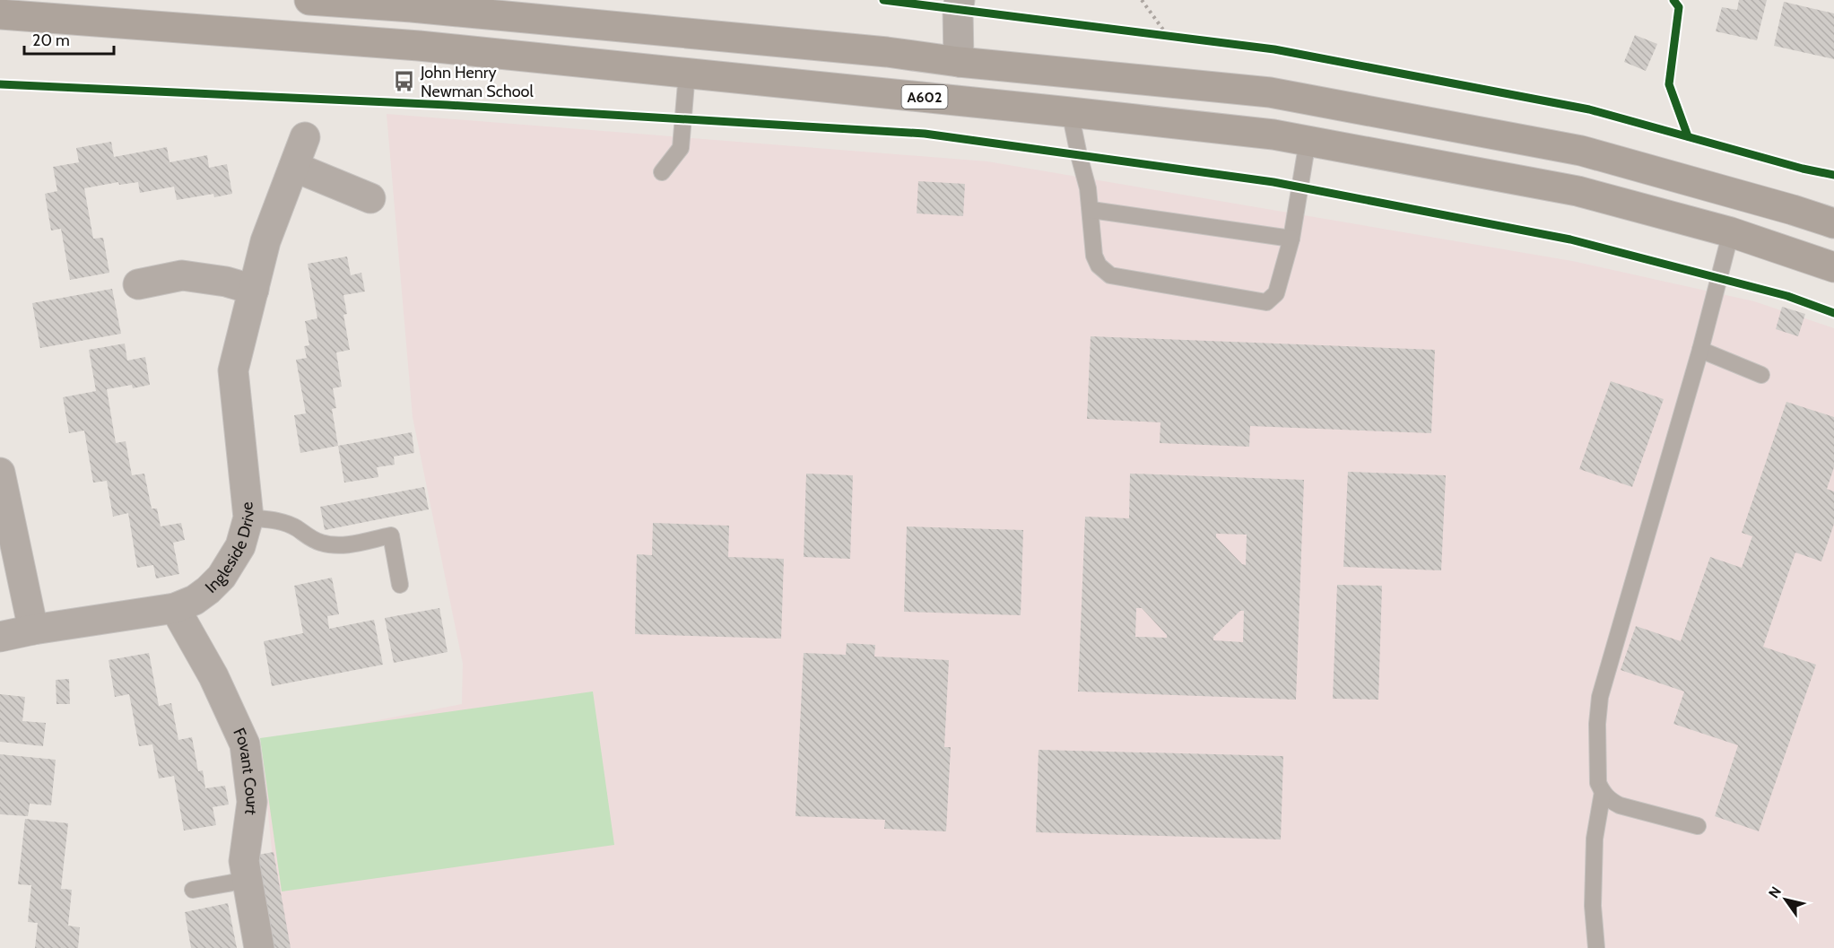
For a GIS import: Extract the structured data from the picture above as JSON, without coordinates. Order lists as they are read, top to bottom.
{
  "streets": {
    "main road": ["A602"],
    "street": ["Ingleside Drive", "Fovant Court"]
  },
  "crossings": [
    ["Ingleside Drive", "Fovant Court"]
  ],
  "places": {
    "bus stop": ["John Henry Newman School"]
  },
  "scale_bar": "20 m",
  "north": "top left"
}
